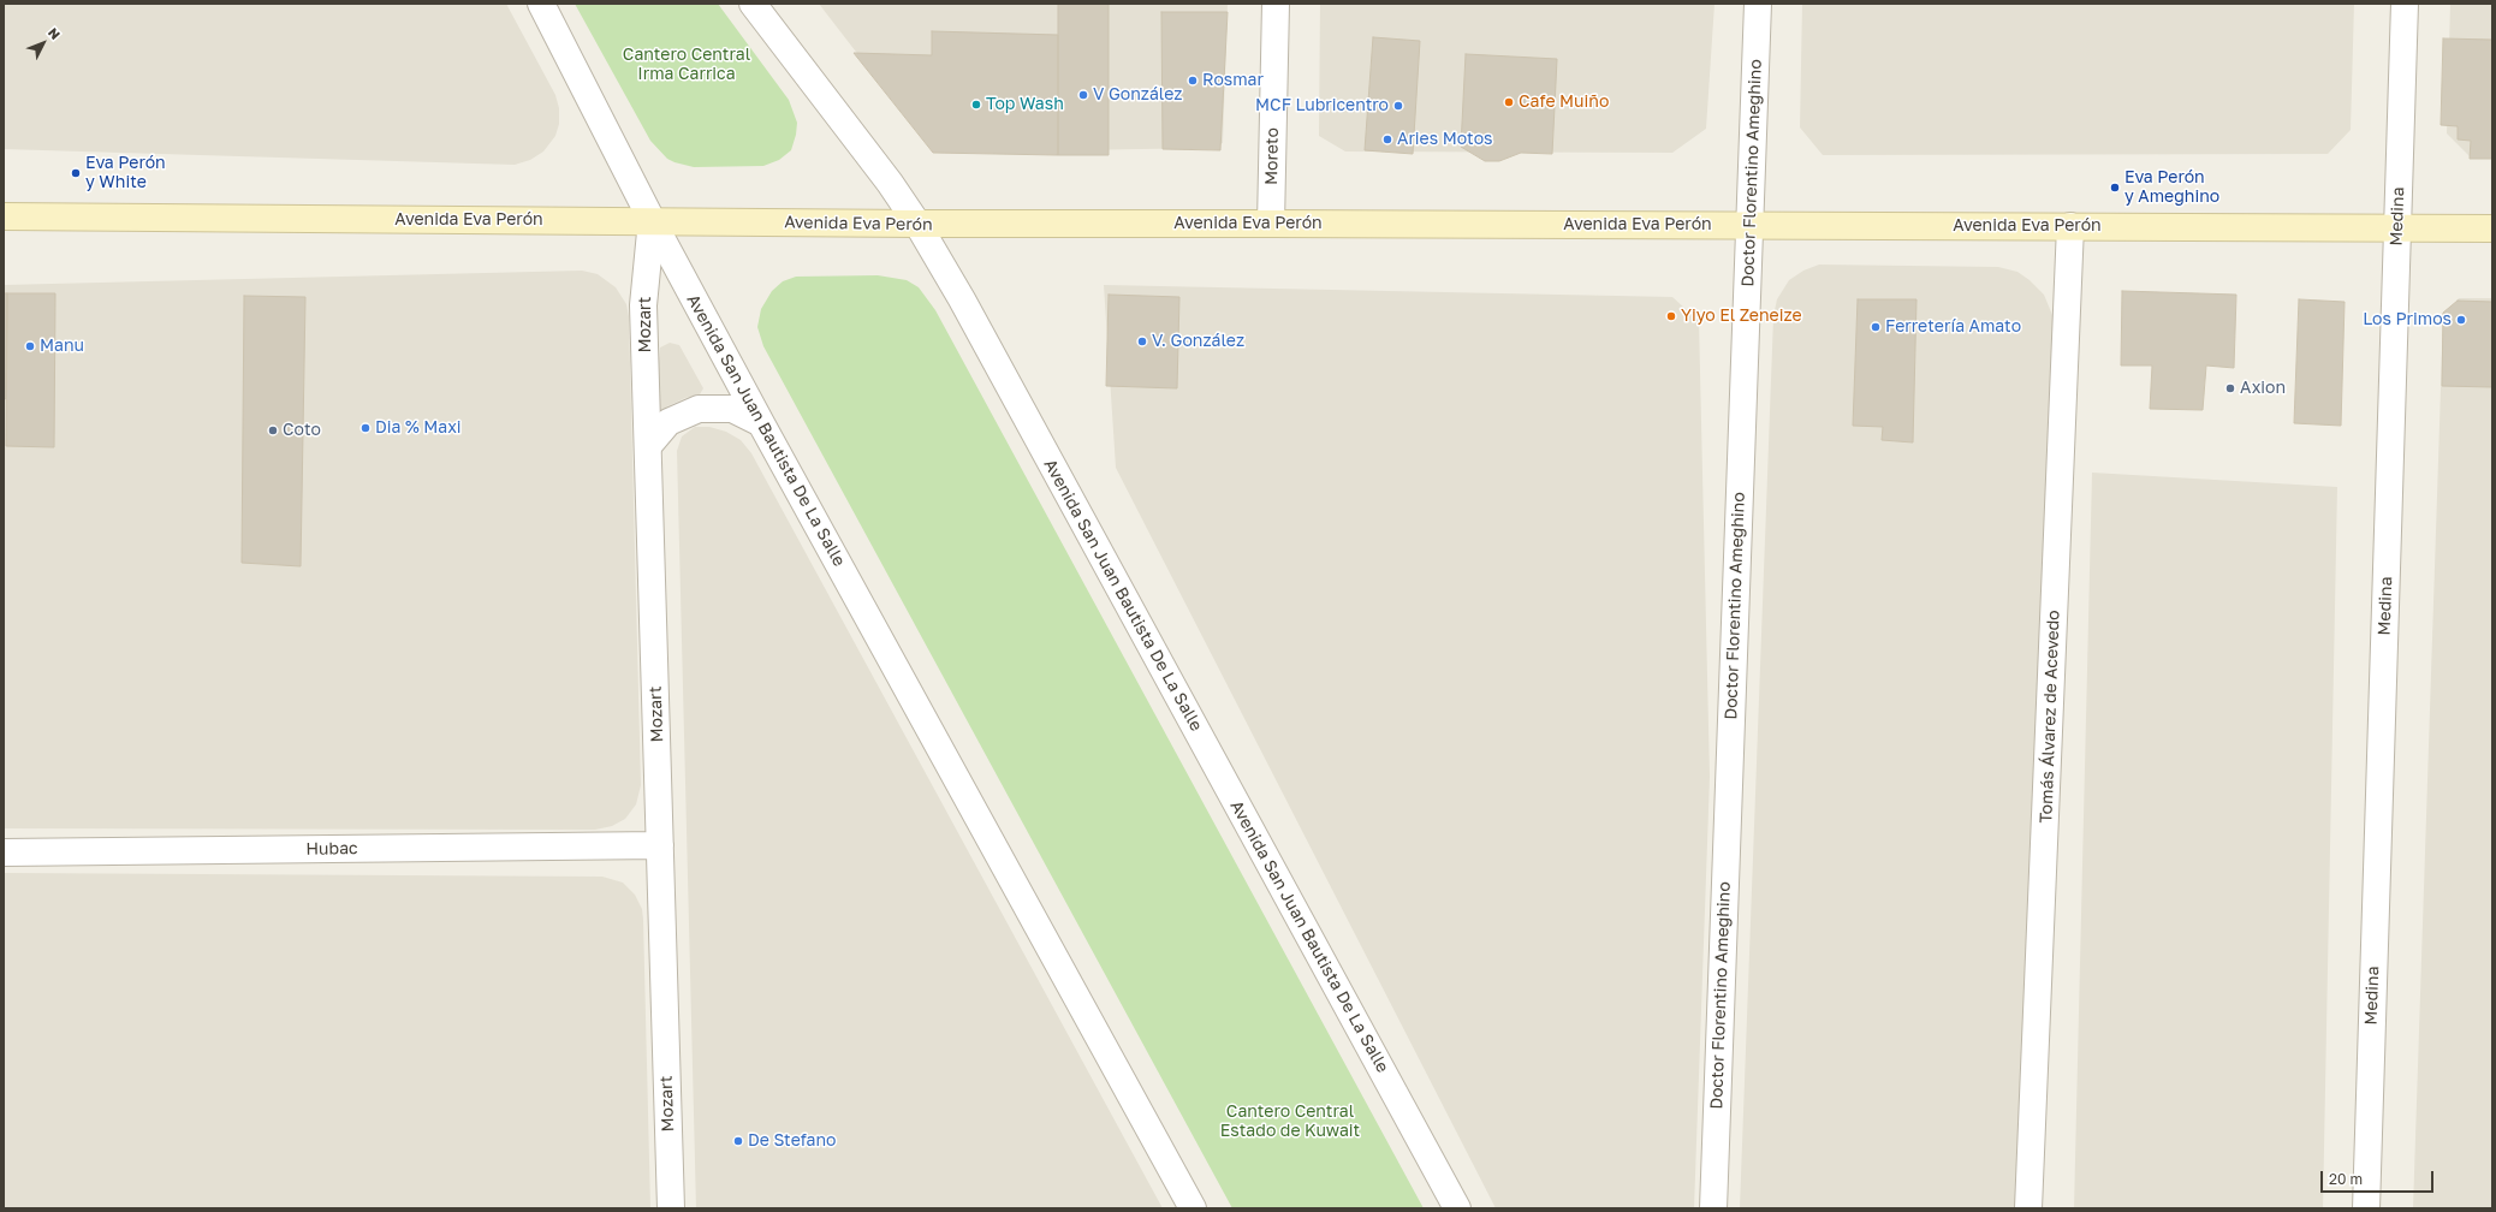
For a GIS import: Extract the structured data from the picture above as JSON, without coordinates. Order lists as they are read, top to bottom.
{
  "streets": {
    "main road": ["Avenida Eva Perón"],
    "street": [
      "Moreto",
      "Doctor Florentino Ameghino",
      "Medina",
      "Mozart",
      "Avenida San Juan Bautista De La Salle",
      "Tomás Álvarez de Acevedo",
      "Hubac"
    ]
  },
  "crossings": [
    ["Moreto", "Avenida Eva Perón"],
    ["Doctor Florentino Ameghino", "Avenida Eva Perón"],
    ["Medina", "Avenida Eva Perón"],
    ["Avenida Eva Perón", "Mozart"],
    ["Avenida Eva Perón", "Avenida San Juan Bautista De La Salle"],
    ["Avenida Eva Perón", "Tomás Álvarez de Acevedo"],
    ["Mozart", "Avenida San Juan Bautista De La Salle"],
    ["Mozart", "Hubac"]
  ],
  "parks": ["Cantero Central Irma Carrica", "Cantero Central Estado de Kuwait"],
  "places": [
    "Rosmar",
    "V González",
    "Cafe Muiño",
    "Top Wash",
    "MCF Lubricentro",
    "Aries Motos",
    "Eva Perón y White",
    "Eva Perón y Ameghino",
    "Yiyo El Zeneize",
    "Los Primos",
    "Ferretería Amato",
    "V. González",
    "Manu",
    "Axion",
    "Dia % Maxi",
    "Coto",
    "De Stefano"
  ],
  "scale_bar": "20 m",
  "north": "top right"
}
